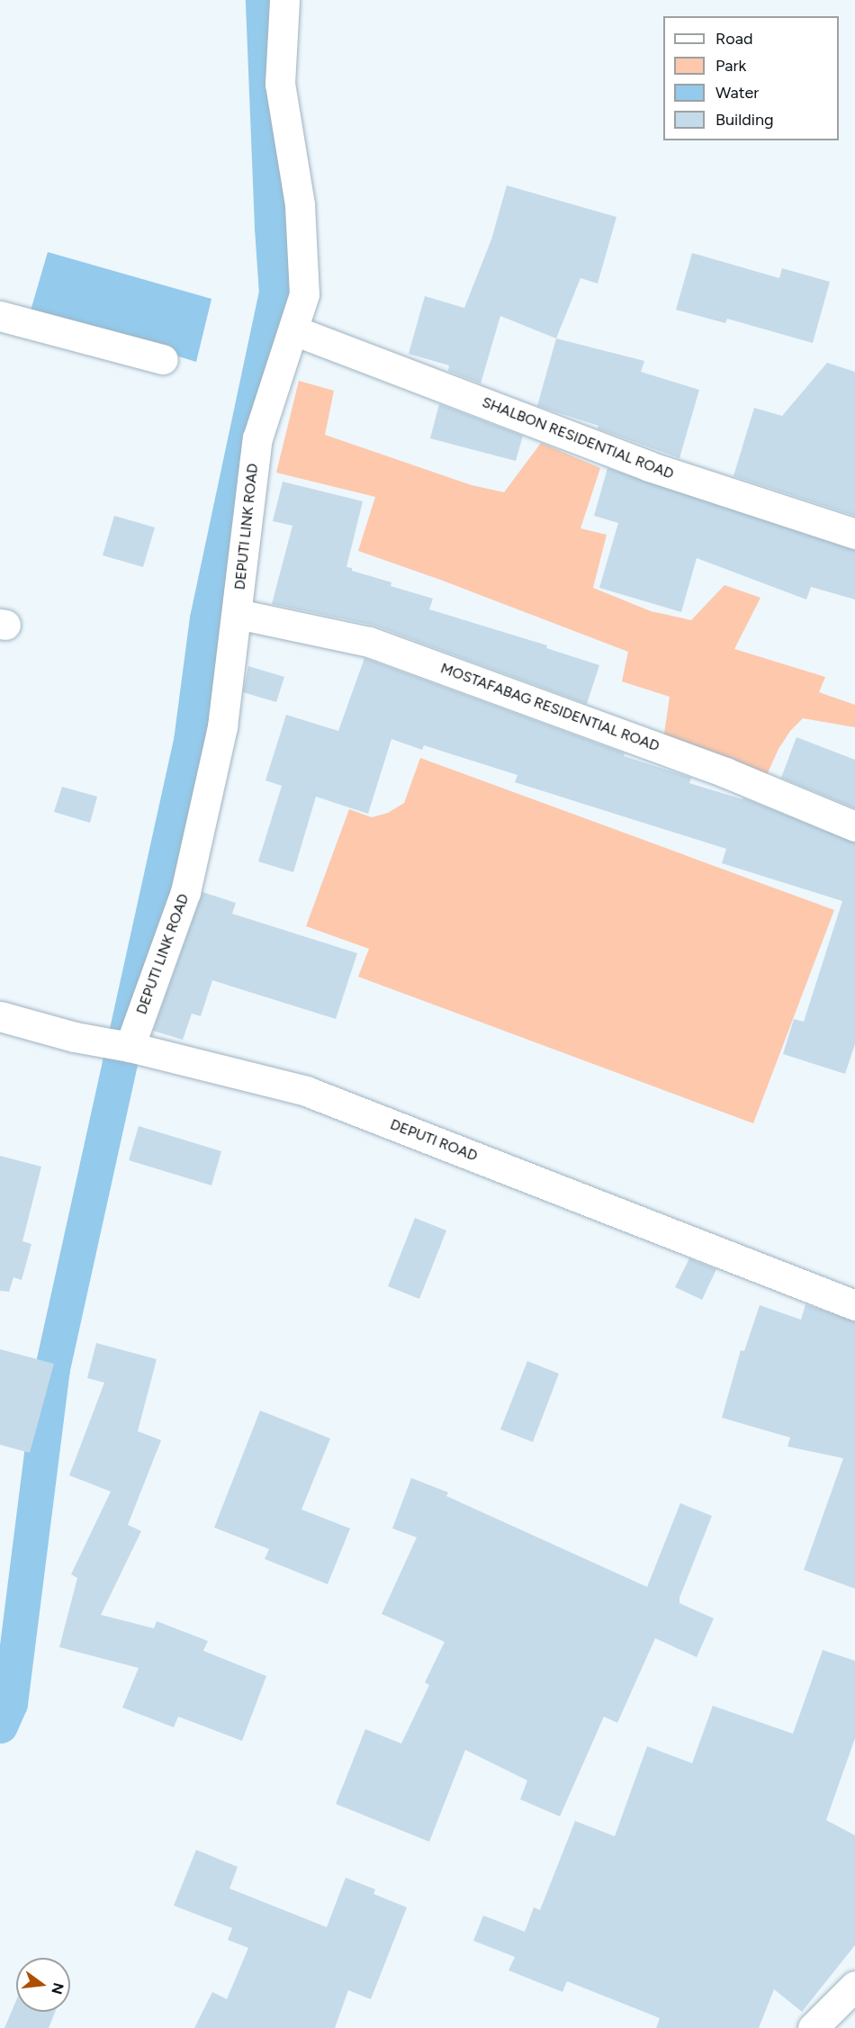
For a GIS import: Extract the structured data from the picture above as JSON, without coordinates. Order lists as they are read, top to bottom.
{
  "streets": {
    "street": [
      "SHALBON RESIDENTIAL ROAD",
      "DEPUTI LINK ROAD",
      "MOSTAFABAG RESIDENTIAL ROAD",
      "DEPUTI ROAD"
    ]
  },
  "crossings": [
    ["DEPUTI LINK ROAD", "MOSTAFABAG RESIDENTIAL ROAD"],
    ["DEPUTI LINK ROAD", "DEPUTI ROAD"]
  ],
  "legend": [
    "Road",
    "Park",
    "Water",
    "Building"
  ],
  "north": "right"
}
